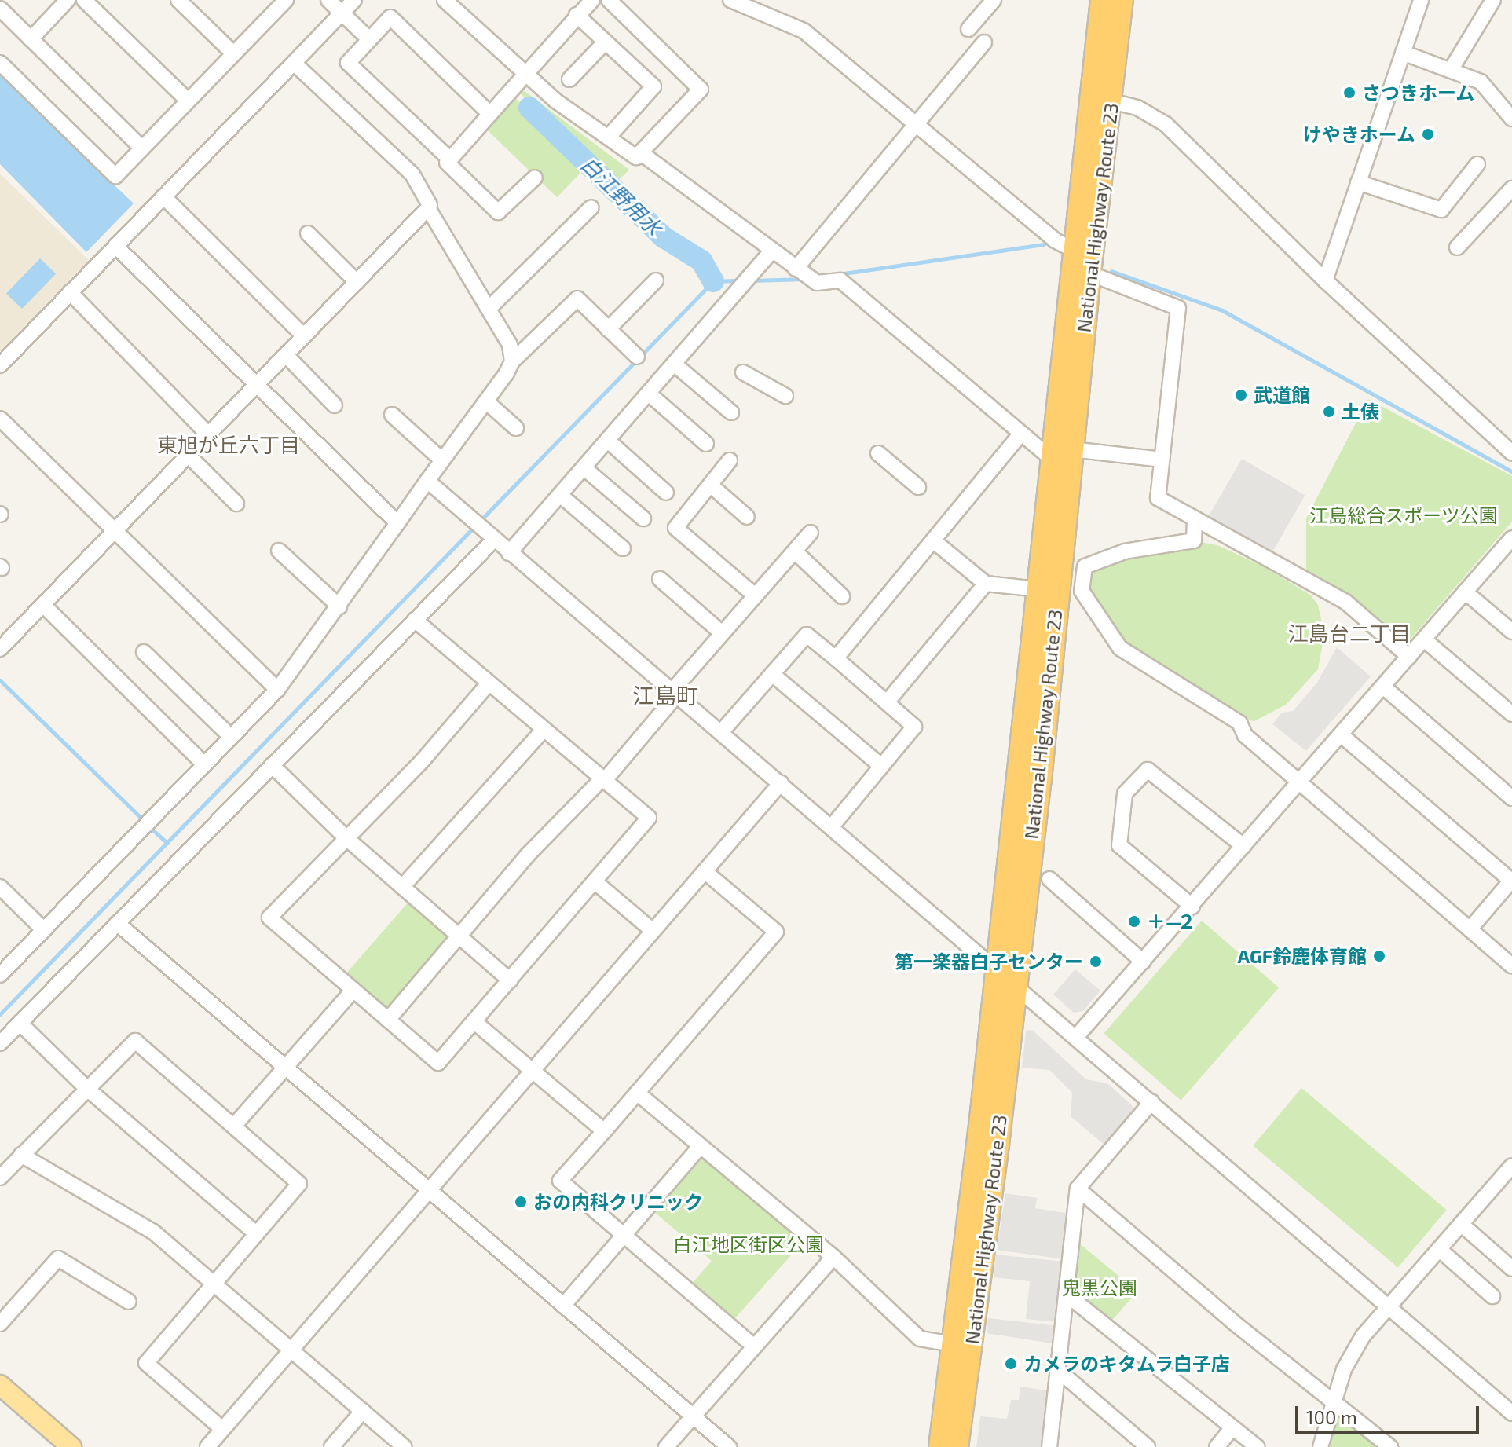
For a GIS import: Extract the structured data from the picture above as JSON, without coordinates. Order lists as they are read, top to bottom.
{
  "streets": {
    "highway": ["National Highway Route 23"]
  },
  "districts": ["東旭が丘六丁目", "江島台二丁目", "江島町"],
  "water": ["白江野用水"],
  "parks": ["江島総合スポーツ公園", "白江地区街区公園", "鬼黒公園"],
  "places": [
    "さつきホーム",
    "けやきホーム",
    "武道館",
    "土俵",
    "＋―２",
    "AGF鈴鹿体育館",
    "第一楽器白子センター",
    "おの内科クリニック",
    "カメラのキタムラ白子店"
  ],
  "scale_bar": "100 m"
}
